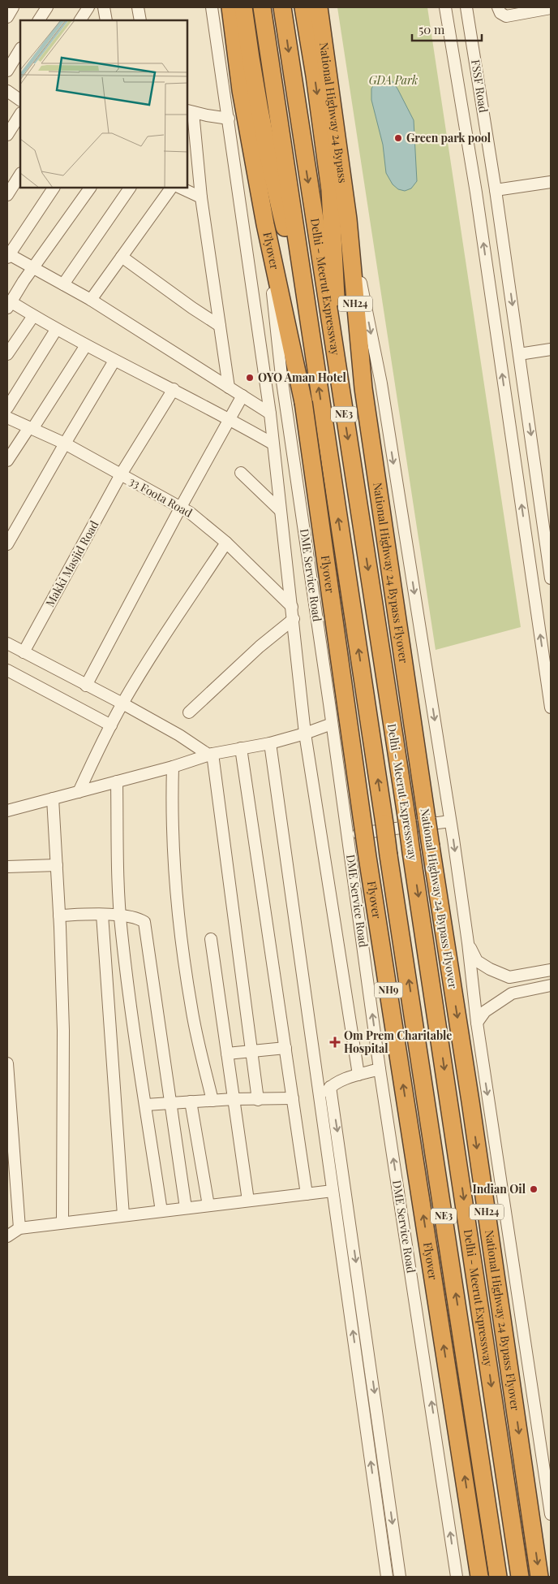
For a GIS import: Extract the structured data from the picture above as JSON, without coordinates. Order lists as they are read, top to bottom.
{
  "streets": {
    "highway": [
      "National Highway 24 Bypass",
      "Flyover",
      "Delhi - Meerut Expressway",
      "NH24",
      "NE3",
      "National Highway 24 Bypass Flyover",
      "NH9"
    ],
    "street": [
      "FSSF Road",
      "33 Foota Road",
      "Makki Masjid Road",
      "DME Service Road"
    ]
  },
  "crossings": [
    ["National Highway 24 Bypass", "National Highway 24 Bypass Flyover"],
    ["Flyover", "DME Service Road"],
    ["33 Foota Road", "Makki Masjid Road"]
  ],
  "one_way": ["Flyover", "National Highway 24 Bypass Flyover"],
  "parks": ["GDA Park"],
  "places": {
    "other": ["Green park pool", "OYO Aman Hotel", "Indian Oil"],
    "health": ["Om Prem Charitable Hospital"]
  },
  "scale_bar": "50 m"
}
